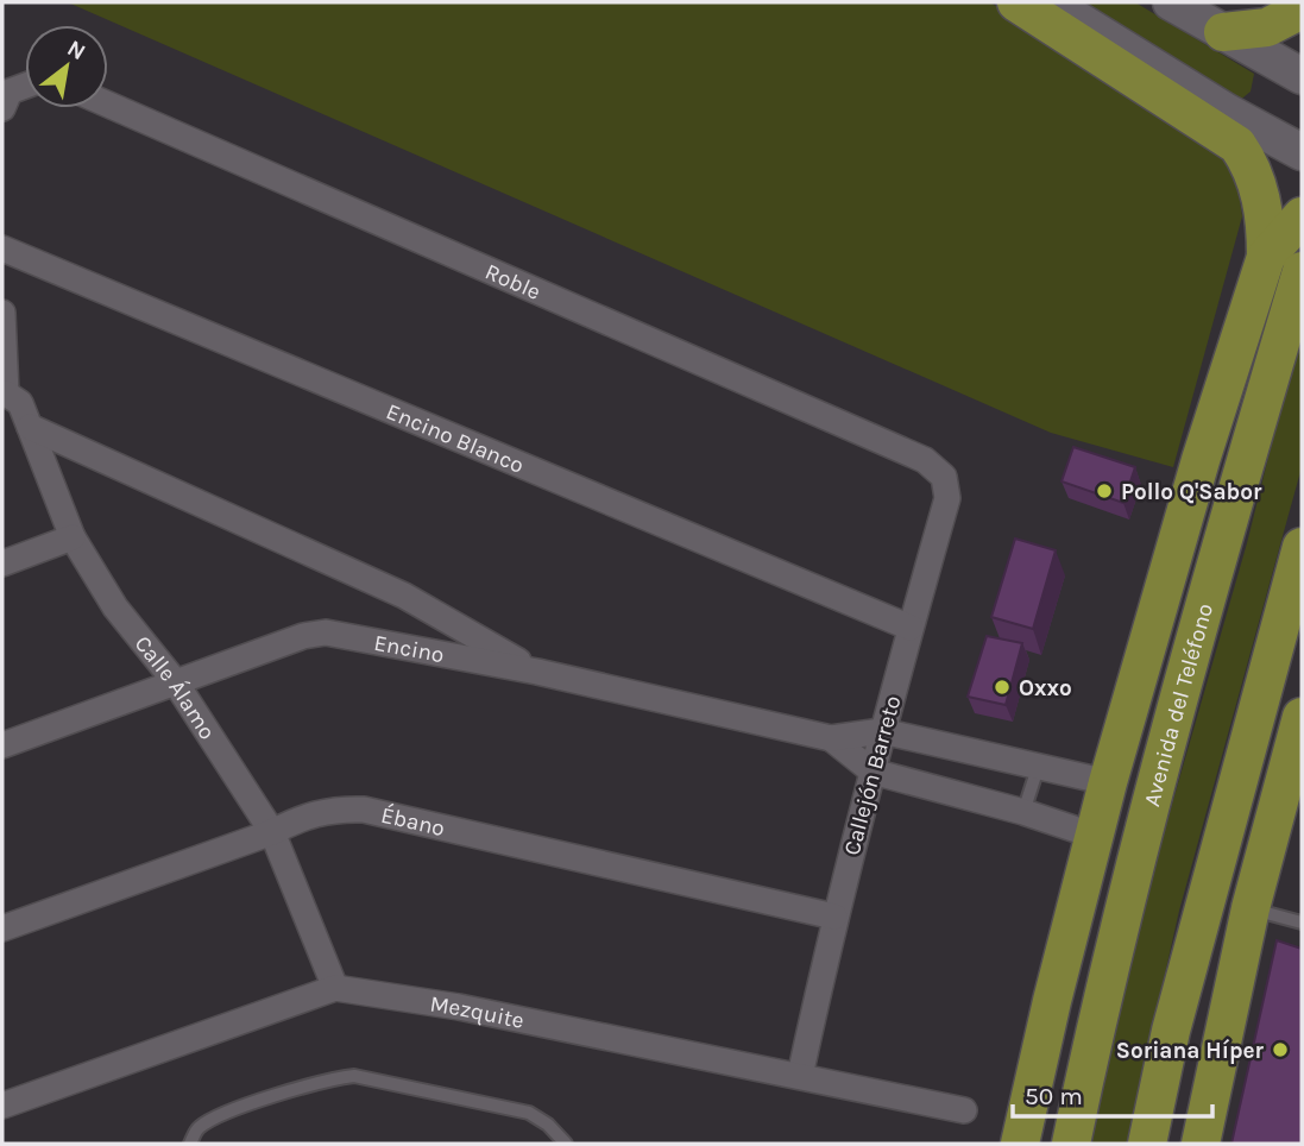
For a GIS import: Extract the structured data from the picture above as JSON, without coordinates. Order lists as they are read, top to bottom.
{
  "streets": {
    "main road": ["Avenida del Teléfono"],
    "street": [
      "Roble",
      "Encino Blanco",
      "Encino",
      "Calle Álamo",
      "Callejón Barreto",
      "Ébano",
      "Mezquite"
    ]
  },
  "crossings": [
    ["Roble", "Callejón Barreto"],
    ["Encino Blanco", "Callejón Barreto"],
    ["Encino", "Calle Álamo"],
    ["Encino", "Callejón Barreto"],
    ["Calle Álamo", "Ébano"],
    ["Calle Álamo", "Mezquite"],
    ["Callejón Barreto", "Ébano"],
    ["Callejón Barreto", "Mezquite"]
  ],
  "places": ["Pollo Q'Sabor", "Oxxo", "Soriana Híper"],
  "scale_bar": "50 m",
  "north": "top right"
}
